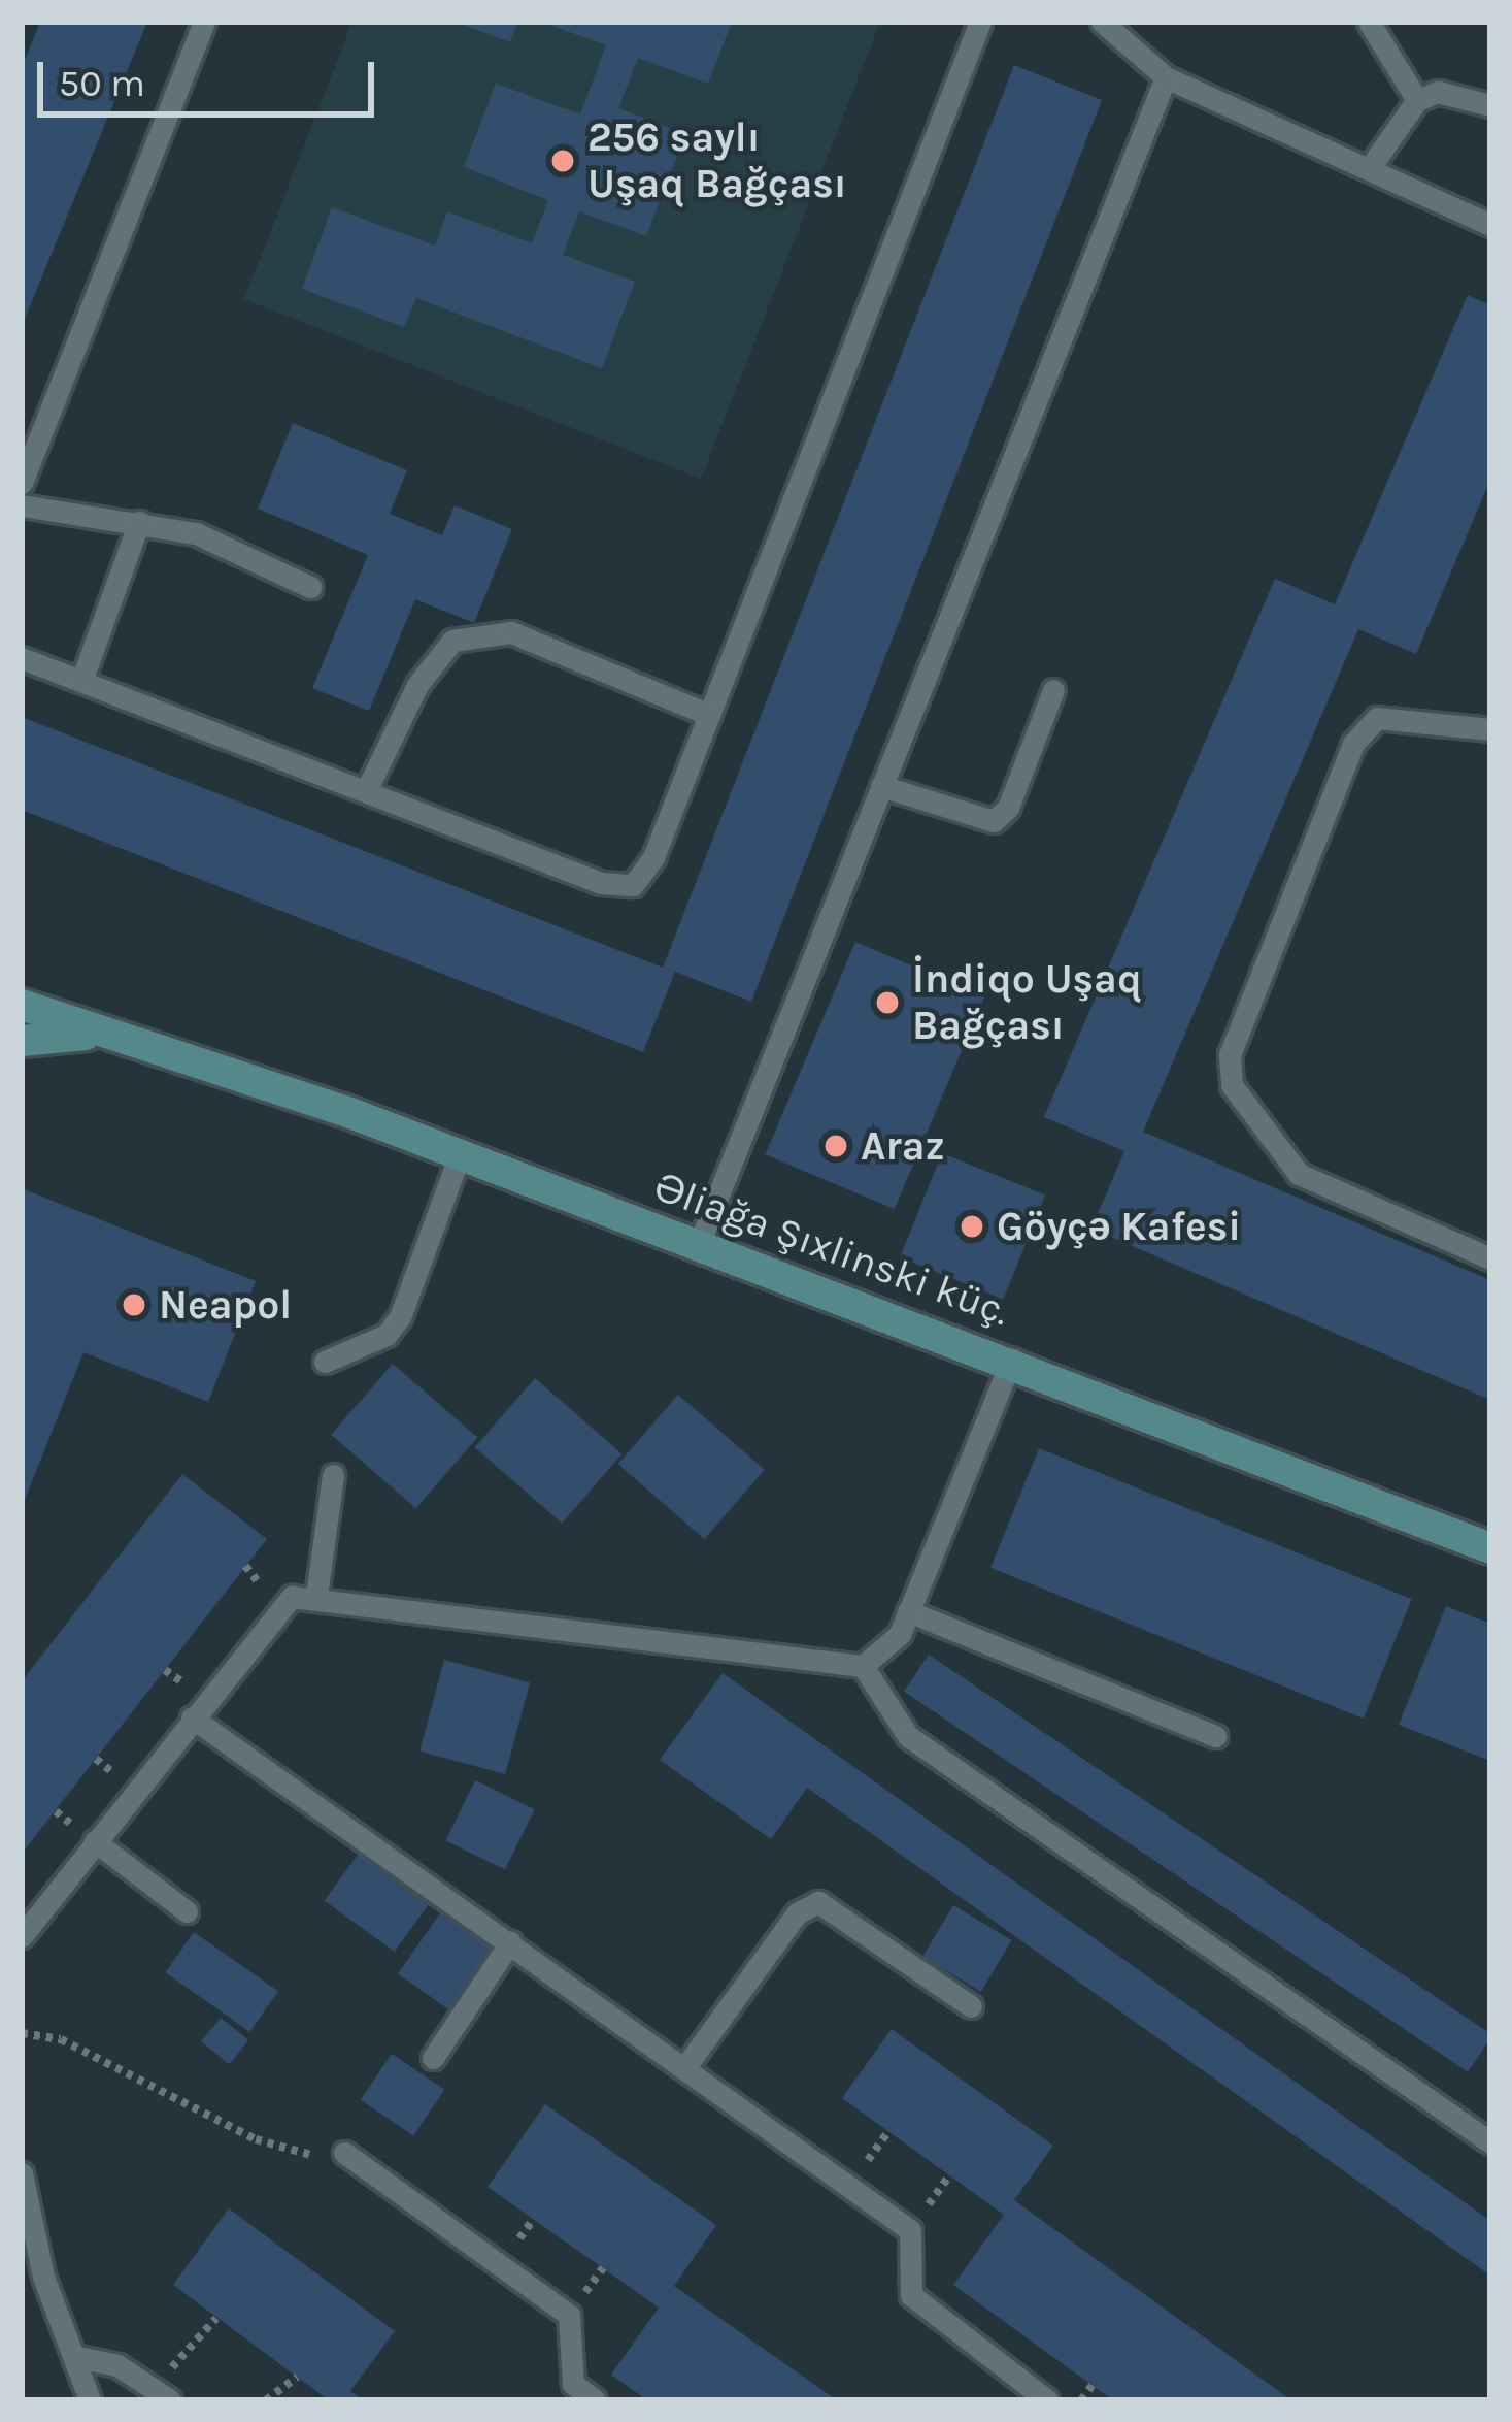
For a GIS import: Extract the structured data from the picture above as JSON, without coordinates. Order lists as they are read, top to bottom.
{
  "streets": {
    "main road": ["Əliağa Şıxlinski küç."]
  },
  "places": [
    "256 saylı Uşaq Bağçası",
    "İndiqo Uşaq Bağçası",
    "Araz",
    "Göyçə Kafesi",
    "Neapol"
  ],
  "scale_bar": "50 m"
}
